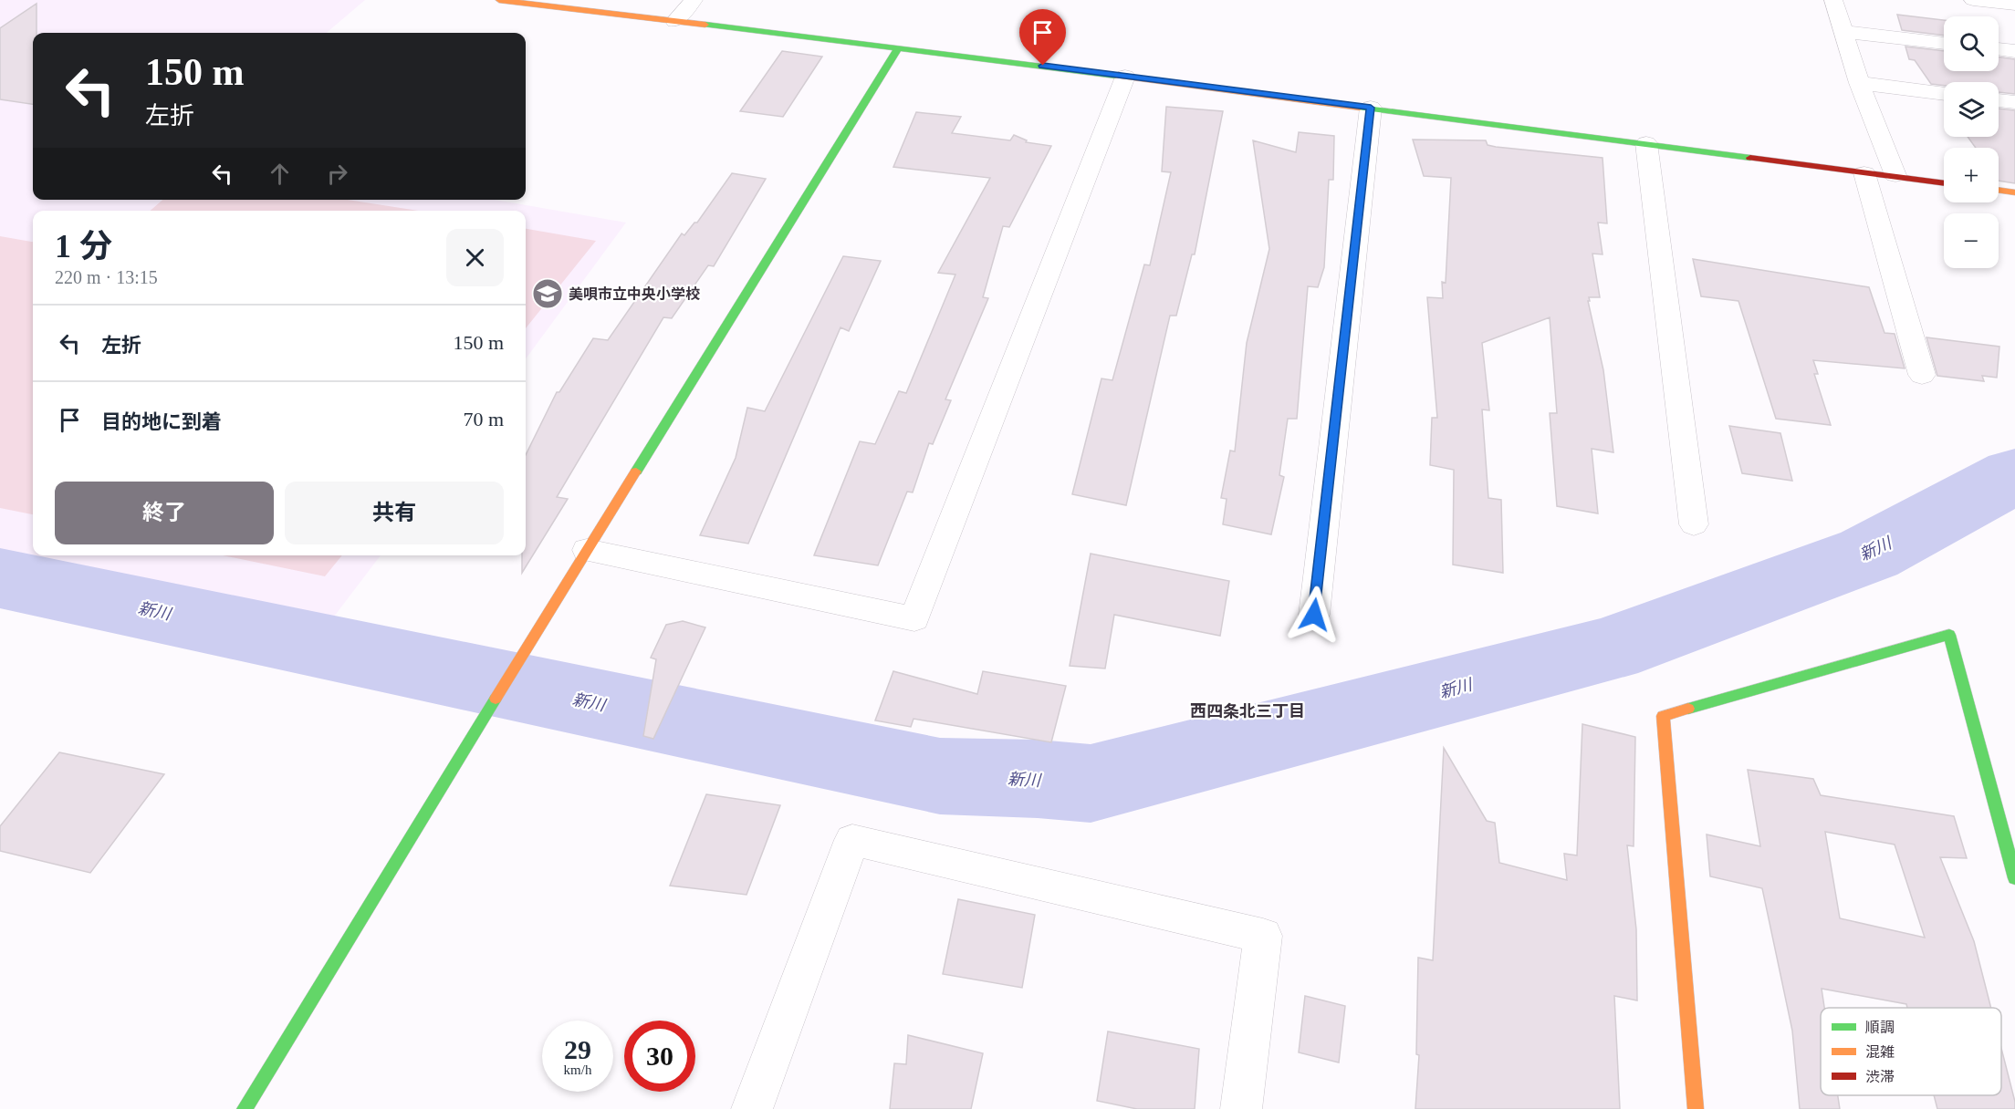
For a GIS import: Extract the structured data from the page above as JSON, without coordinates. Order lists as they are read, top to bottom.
{
  "districts": ["西四条北三丁目"],
  "water": ["新川"],
  "places": {
    "school or university": ["美唄市立中央小学校"]
  },
  "legend": ["順調", "混雑", "渋滞"],
  "page": {
    "map_buttons": ["+", "−"],
    "turn": ["150 m", "左折"],
    "heading": ["1 分", "220 m · 13:15"],
    "list": [
      {
        "name": "左折",
        "value": "150 m"
      },
      {
        "name": "目的地に到着",
        "value": "70 m"
      }
    ],
    "buttons": ["終了", "共有"],
    "speed": "29 km/h",
    "limit": "30"
  }
}
